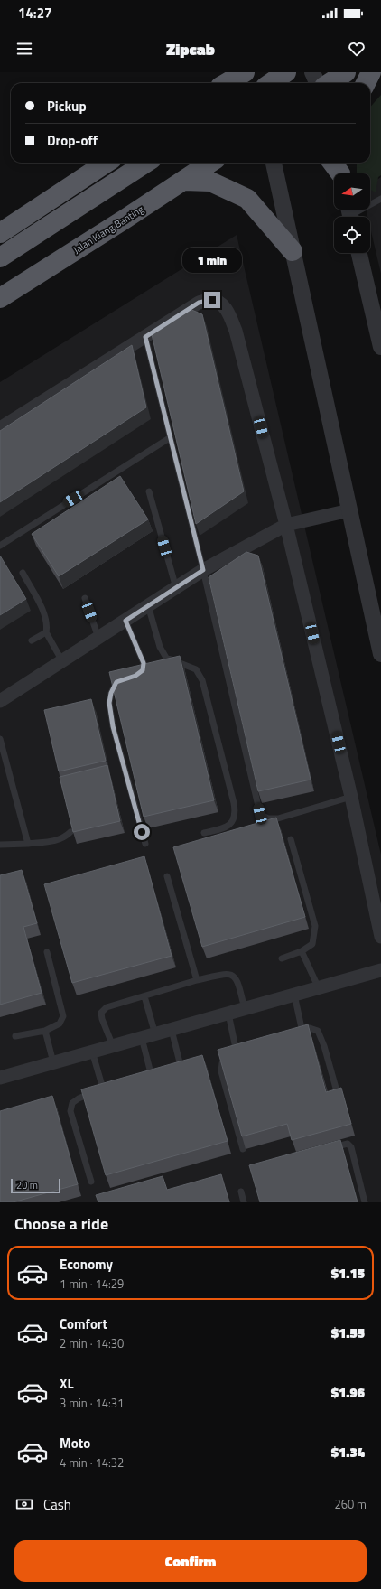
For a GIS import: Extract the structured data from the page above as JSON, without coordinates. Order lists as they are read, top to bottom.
{
  "streets": {
    "highway": ["Jalan Klang Banting"]
  },
  "scale_bar": "20 m",
  "north": "left",
  "page": {
    "status": "14:27",
    "header": "Zipcab",
    "banner": ["Pickup", "Drop-off"],
    "bubble": "1 min",
    "scale": "20 m",
    "heading": "Choose a ride",
    "list": [
      {
        "name": "Economy",
        "note": "1 min · 14:29",
        "value": "$1.15"
      },
      {
        "name": "Comfort",
        "note": "2 min · 14:30",
        "value": "$1.55"
      },
      {
        "name": "XL",
        "note": "3 min · 14:31",
        "value": "$1.96"
      },
      {
        "name": "Moto",
        "note": "4 min · 14:32",
        "value": "$1.34"
      }
    ],
    "pay": ["Cash", "260 m"],
    "buttons": "Confirm"
  }
}
